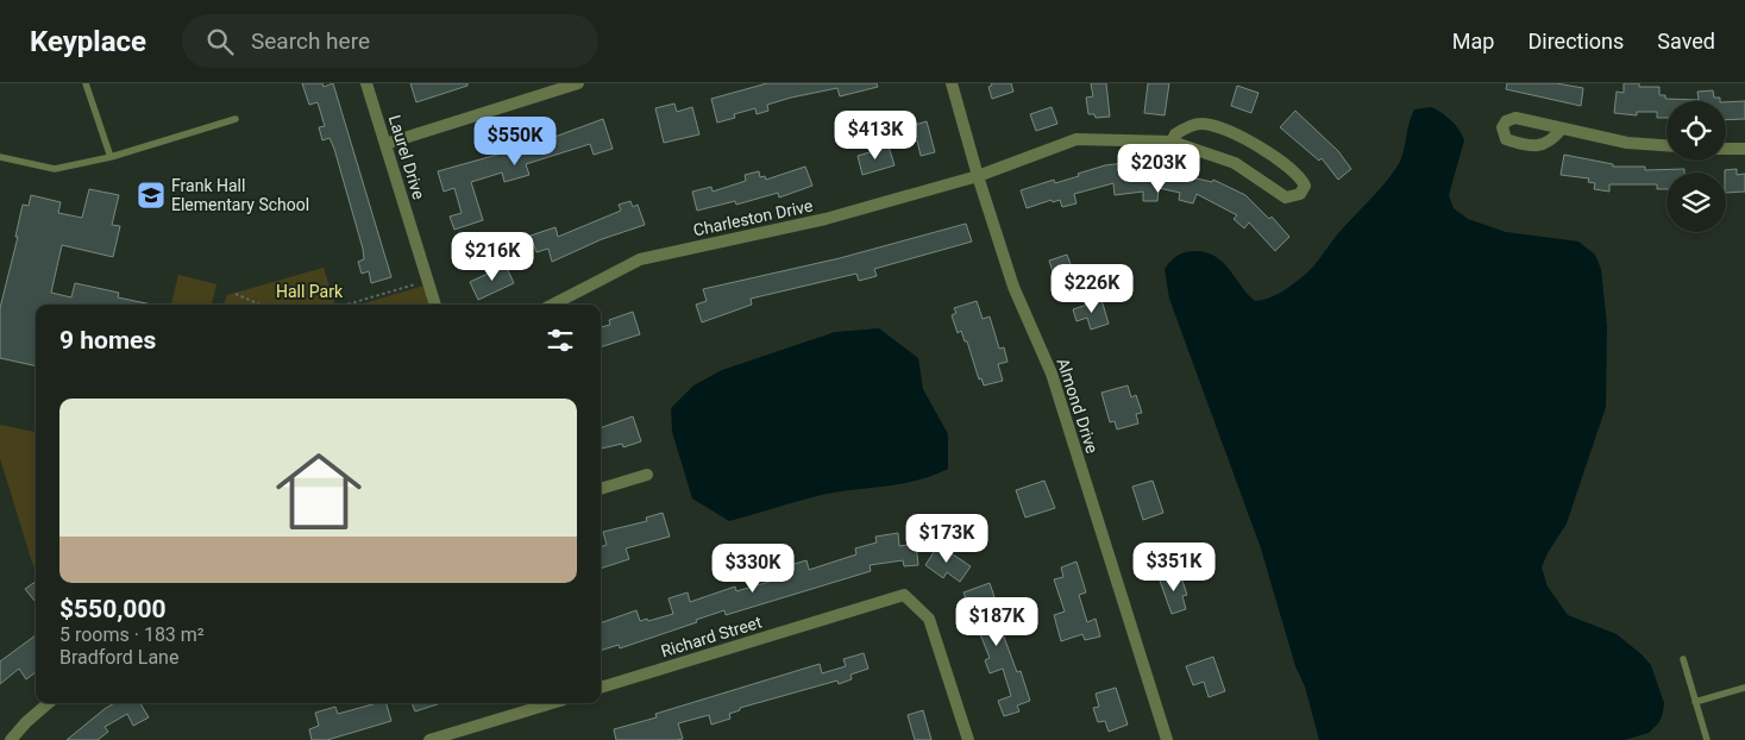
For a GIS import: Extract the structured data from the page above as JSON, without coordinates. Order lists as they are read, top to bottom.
{
  "streets": {
    "street": [
      "Laurel Drive",
      "Charleston Drive",
      "Almond Drive",
      "Richard Street"
    ]
  },
  "crossings": [
    ["Charleston Drive", "Almond Drive"]
  ],
  "parks": ["Hall Park"],
  "places": {
    "school or university": ["Frank Hall Elementary School"]
  },
  "page": {
    "header": "Keyplace",
    "search": "Search here",
    "nav": ["Map", "Directions", "Saved"],
    "price": [
      "$413K",
      "$550K",
      "$203K",
      "$216K",
      "$226K",
      "$173K",
      "$351K",
      "$330K",
      "$187K"
    ],
    "heading": "9 homes",
    "list": [
      {
        "name": "$550,000",
        "note": "5 rooms · 183 m² · Bradford Lane"
      }
    ]
  }
}
